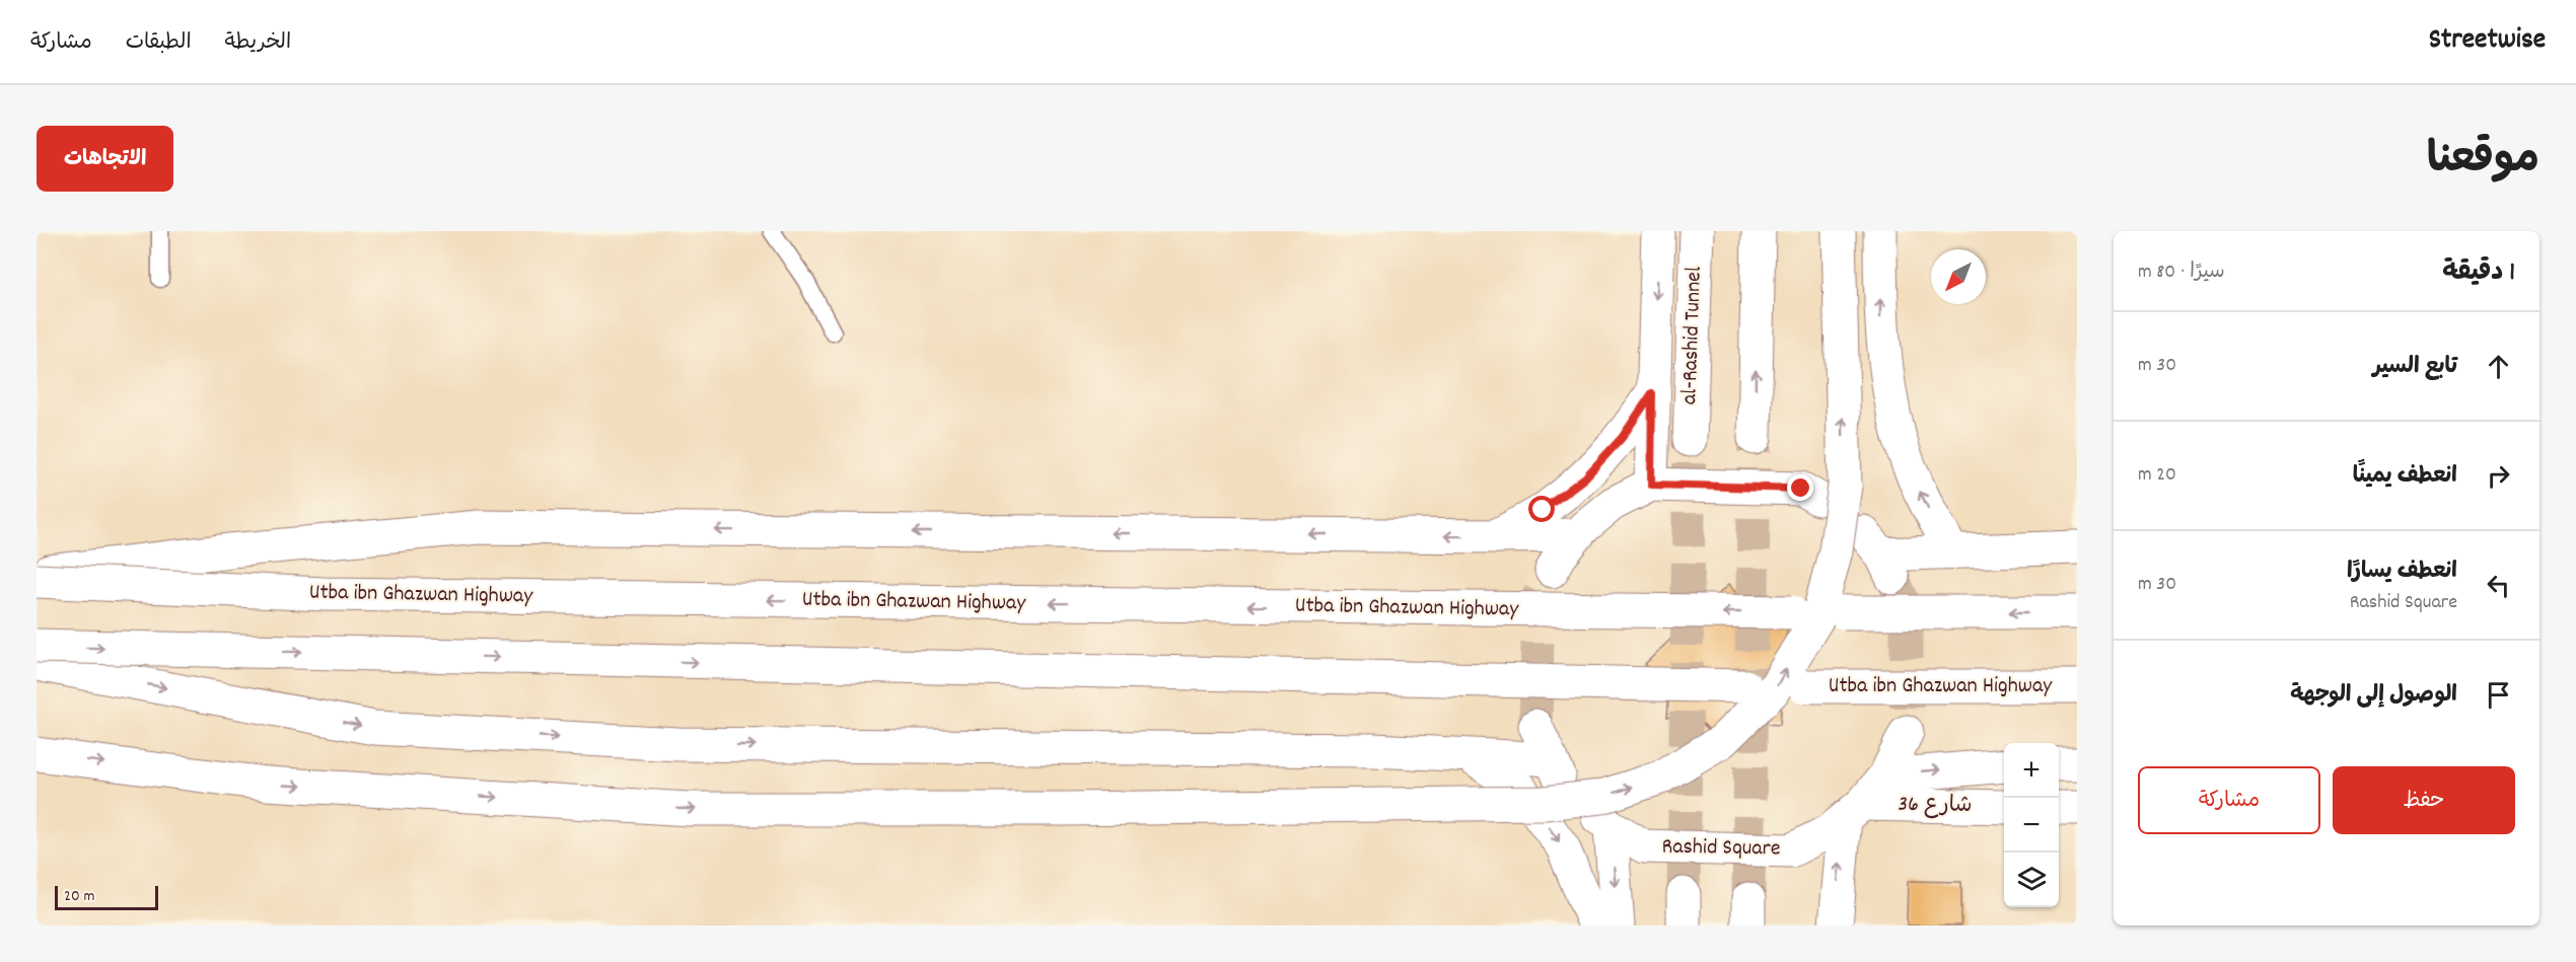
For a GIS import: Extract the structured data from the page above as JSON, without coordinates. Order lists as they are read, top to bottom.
{
  "streets": {
    "main road": [
      "al-Rashid Tunnel",
      "Utba ibn Ghazwan Highway",
      "شارع 36",
      "Rashid Square"
    ]
  },
  "crossings": [
    ["شارع 36", "Rashid Square"]
  ],
  "scale_bar": "20 m",
  "north": "bottom left",
  "page": {
    "header": "Streetwise",
    "nav": ["الخريطة", "الطبقات", "مشاركة"],
    "title": "موقعنا",
    "buttons": [
      "الاتجاهات",
      ["حفظ", "مشاركة"]
    ],
    "heading": ["1 دقيقة", "سيرًا · 80 m"],
    "list": [
      ["تابع السير", "30 m"],
      ["انعطف يمينًا", "20 m"],
      ["انعطف يسارًا", "Rashid Square", "30 m"],
      "الوصول إلى الوجهة"
    ],
    "map_buttons": ["+", "−"],
    "scale": "20 m"
  }
}
